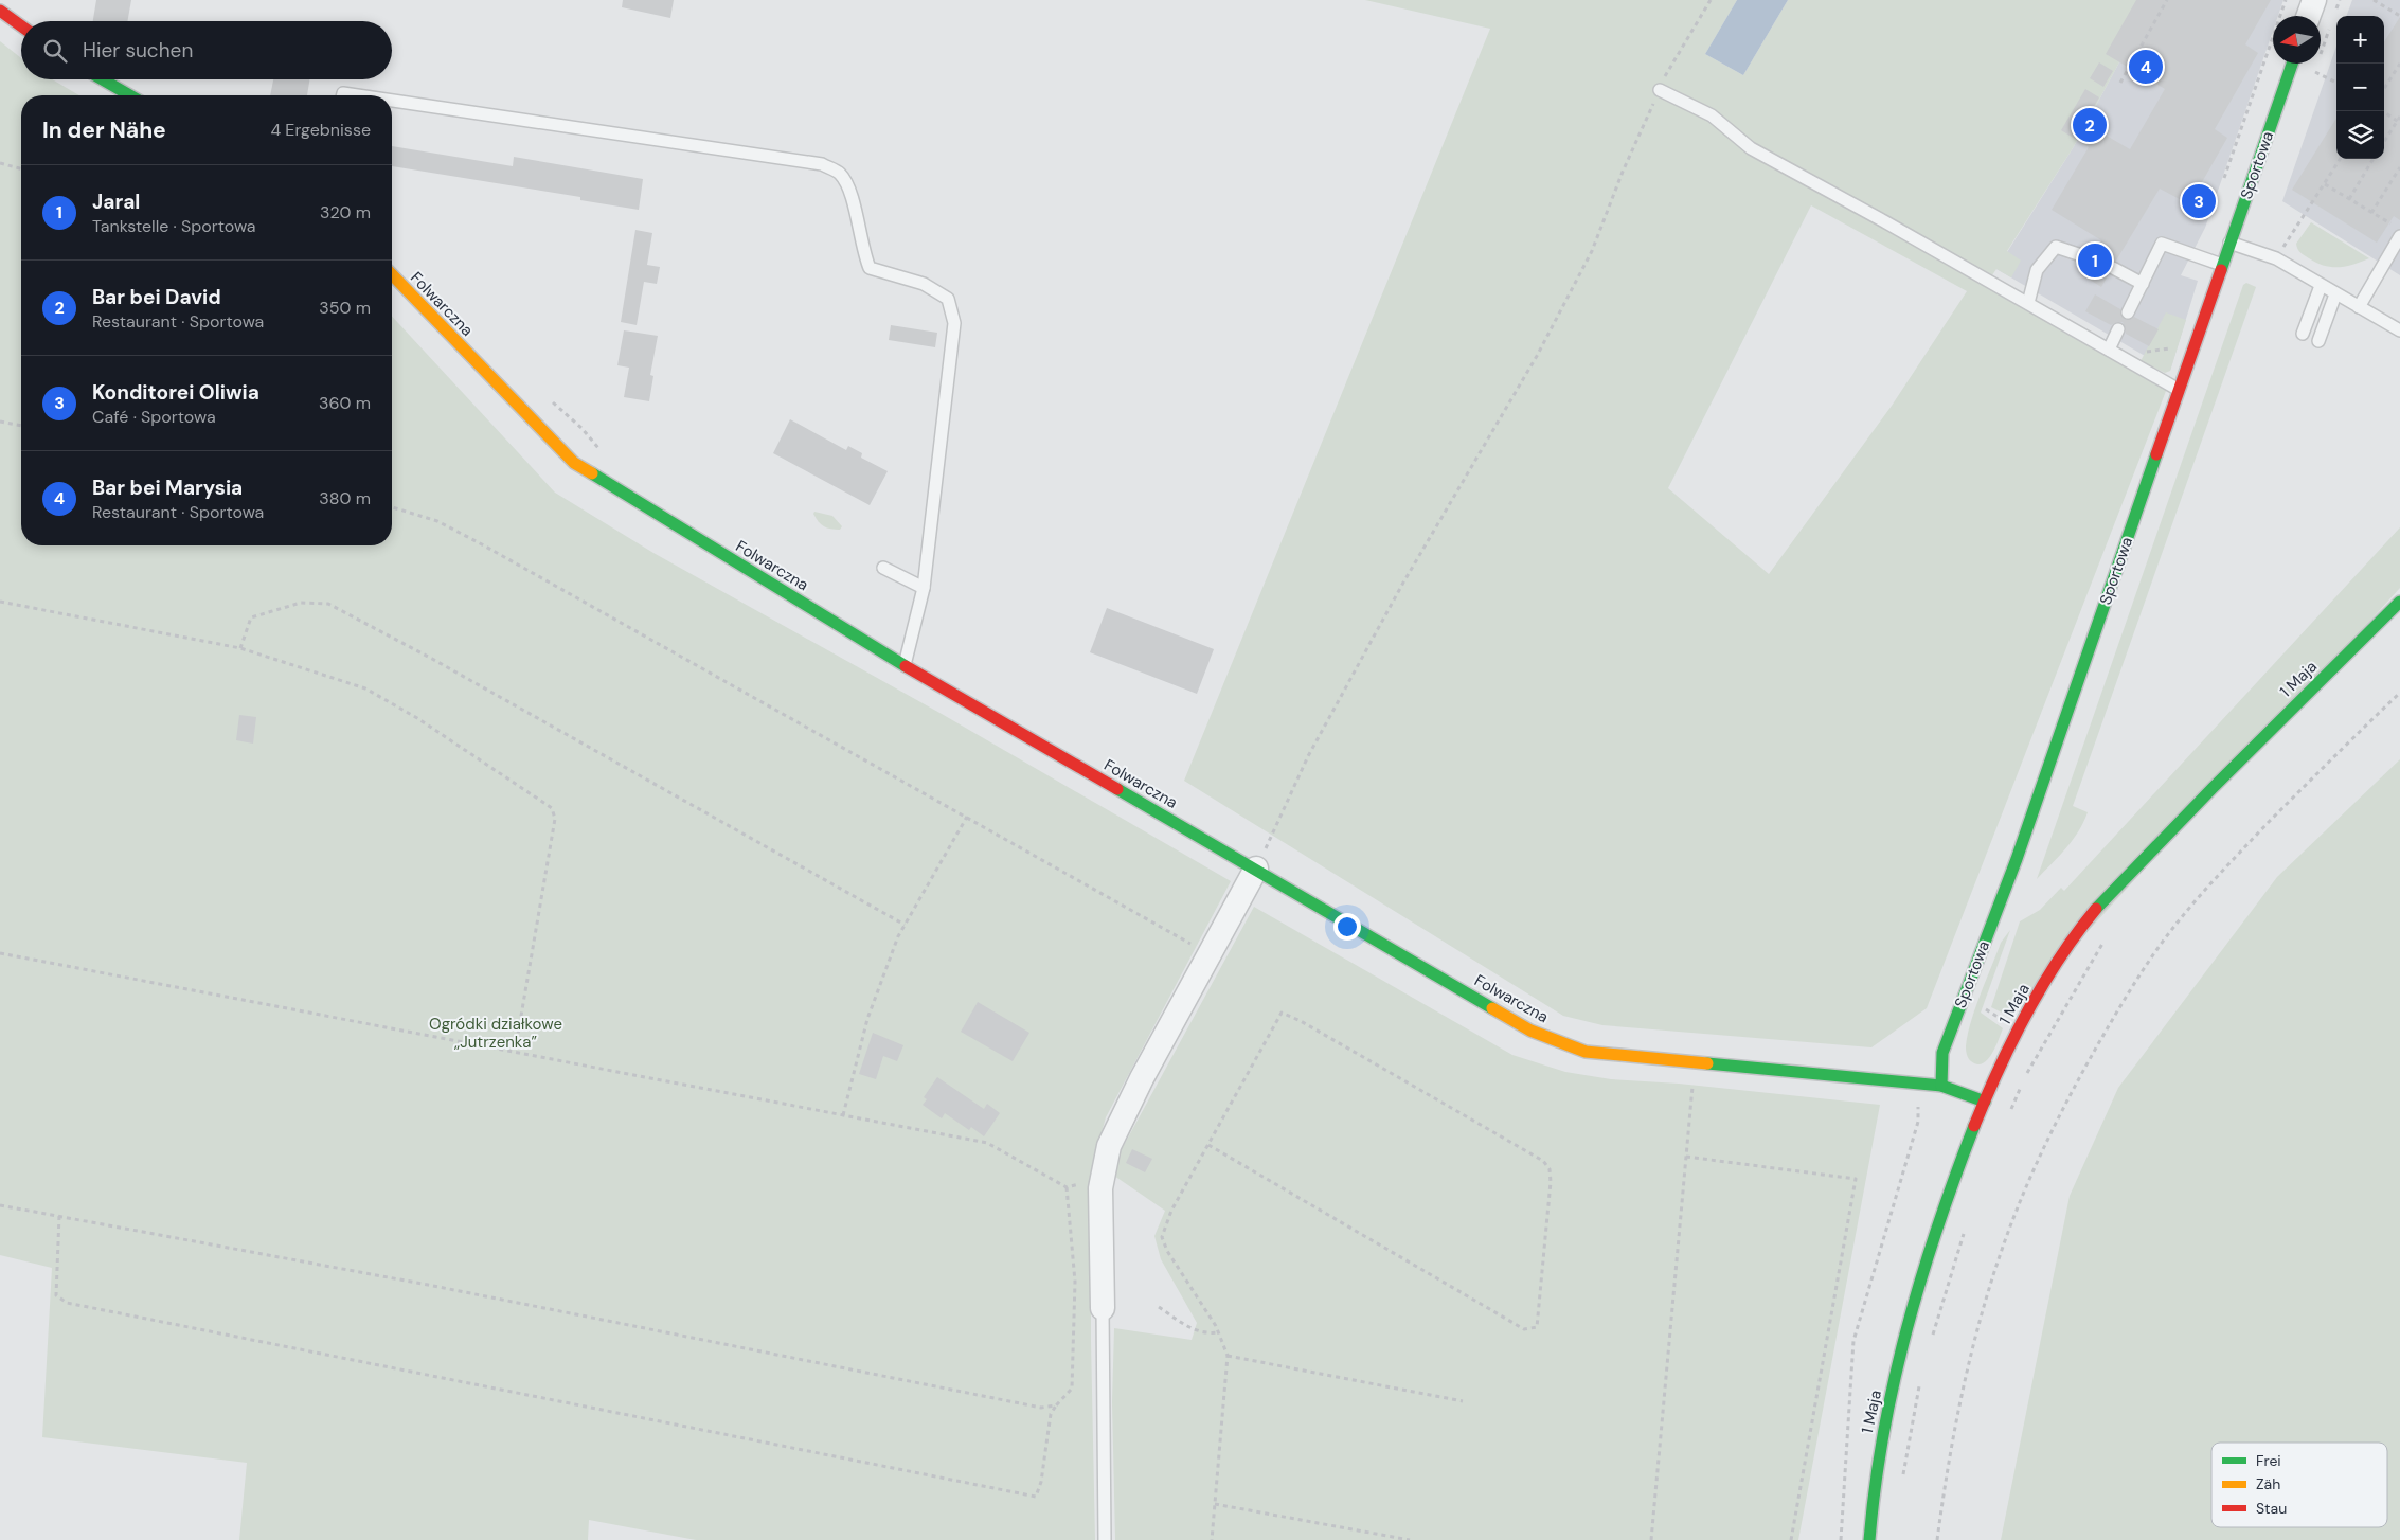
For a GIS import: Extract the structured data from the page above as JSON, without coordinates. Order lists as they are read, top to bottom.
{
  "streets": {
    "street": ["Sportowa", "Folwarczna", "1 Maja"]
  },
  "crossings": [
    ["Sportowa", "Folwarczna"],
    ["Folwarczna", "1 Maja"]
  ],
  "parks": ["Ogródki działkowe „Jutrzenka”"],
  "legend": ["Frei", "Zäh", "Stau"],
  "north": "left",
  "page": {
    "map_buttons": ["+", "−"],
    "search": "Hier suchen",
    "pins": [
      "4",
      "2",
      "3",
      "1"
    ],
    "heading": ["In der Nähe", "4 Ergebnisse"],
    "list": [
      {
        "mark": "1",
        "name": "Jaral",
        "note": "Tankstelle · Sportowa",
        "value": "320 m"
      },
      {
        "mark": "2",
        "name": "Bar bei David",
        "note": "Restaurant · Sportowa",
        "value": "350 m"
      },
      {
        "mark": "3",
        "name": "Konditorei Oliwia",
        "note": "Café · Sportowa",
        "value": "360 m"
      },
      {
        "mark": "4",
        "name": "Bar bei Marysia",
        "note": "Restaurant · Sportowa",
        "value": "380 m"
      }
    ]
  }
}
